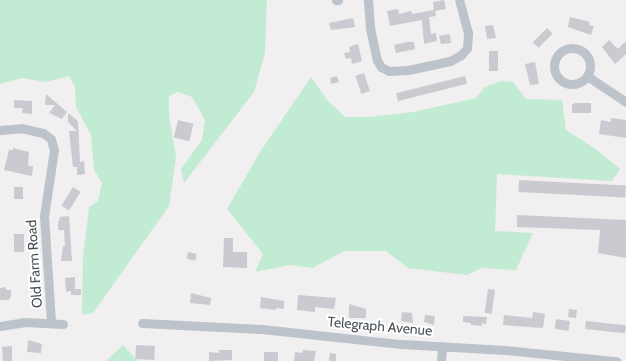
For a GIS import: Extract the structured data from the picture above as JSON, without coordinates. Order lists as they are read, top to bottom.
{
  "streets": {
    "street": ["Old Farm Road", "Telegraph Avenue"]
  }
}
